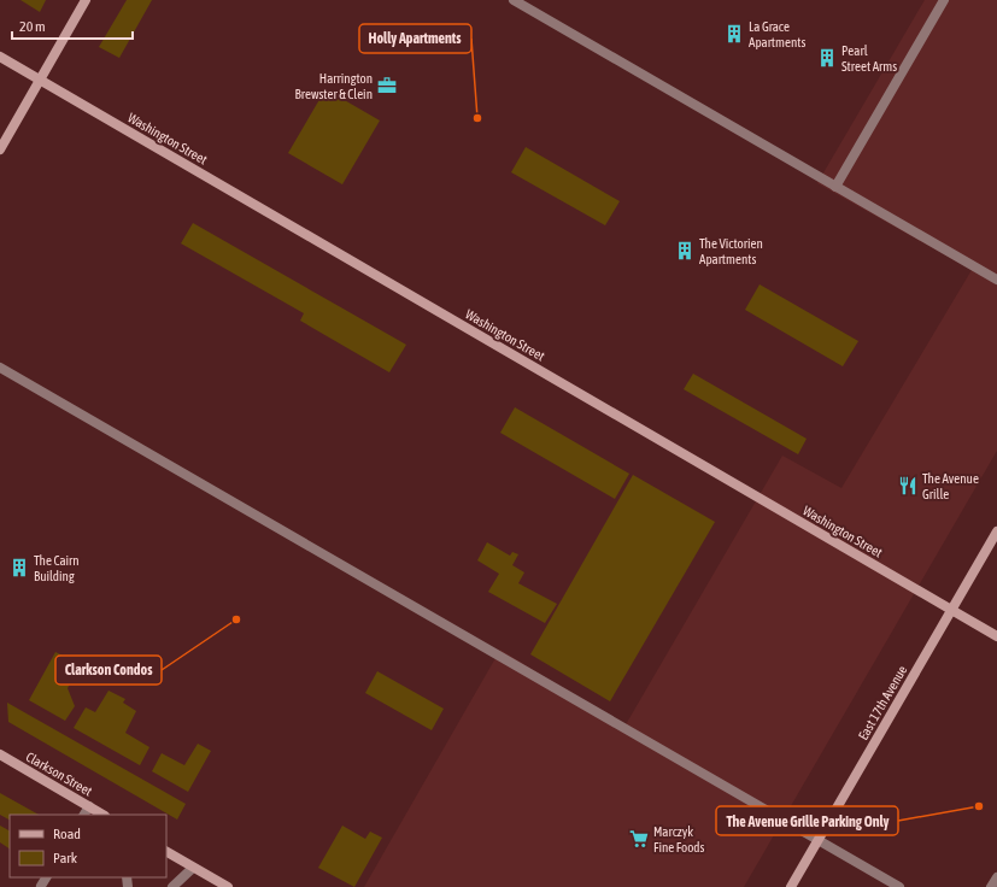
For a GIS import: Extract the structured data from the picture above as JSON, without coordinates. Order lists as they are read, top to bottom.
{
  "streets": {
    "street": ["Washington Street", "East 17th Avenue", "Clarkson Street"]
  },
  "crossings": [
    ["Washington Street", "East 17th Avenue"]
  ],
  "places": {
    "building": [
      "La Grace Apartments",
      "Pearl Street Arms",
      "The Victorien Apartments",
      "The Cairn Building"
    ],
    "office": ["Harrington Brewster & Clein"],
    "other": ["Holly Apartments", "Clarkson Condos", "The Avenue Grille Parking Only"],
    "restaurant": ["The Avenue Grille"],
    "supermarket": ["Marczyk Fine Foods"]
  },
  "legend": ["Road", "Park"],
  "scale_bar": "20 m"
}
